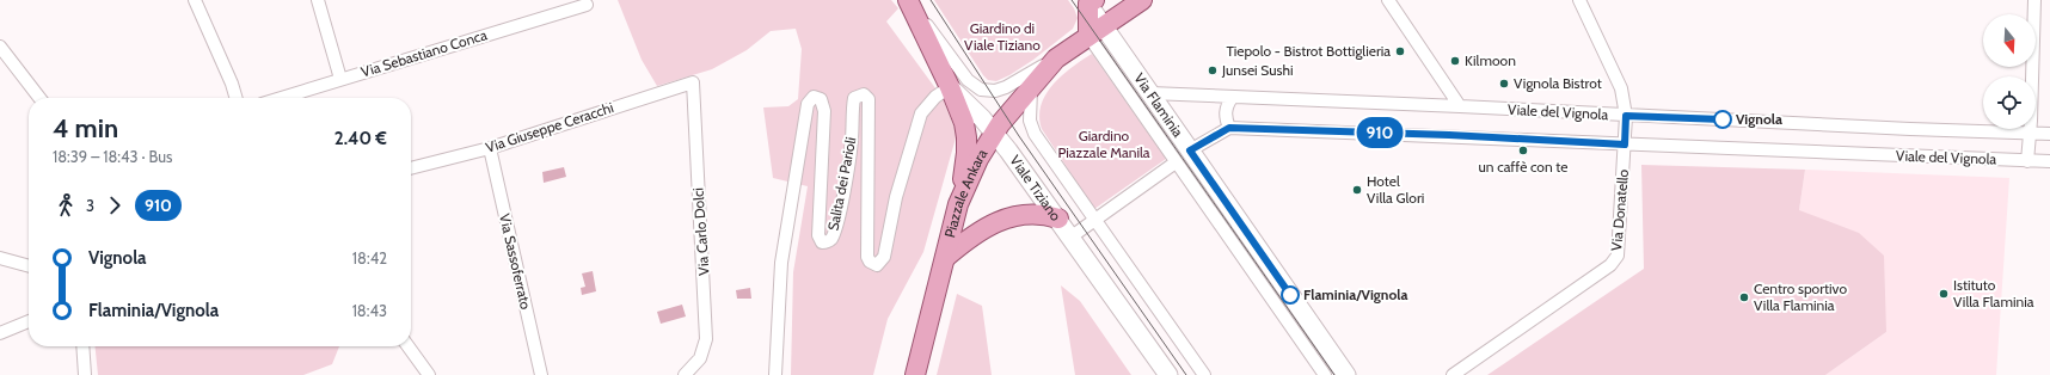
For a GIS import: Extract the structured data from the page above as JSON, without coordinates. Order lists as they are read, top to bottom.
{
  "streets": {
    "main road": ["Viale Tiziano", "Piazzale Ankara"],
    "street": [
      "Via Sebastiano Conca",
      "Via Flaminia",
      "Viale del Vignola",
      "Via Giuseppe Ceracchi",
      "Salita dei Parioli",
      "Via Donatello",
      "Via Carlo Dolci",
      "Via Sassoferrato"
    ]
  },
  "crossings": [
    ["Via Flaminia", "Viale del Vignola"],
    ["Via Flaminia", "Piazzale Ankara"],
    ["Viale del Vignola", "Via Donatello"],
    ["Via Giuseppe Ceracchi", "Via Carlo Dolci"],
    ["Via Giuseppe Ceracchi", "Via Sassoferrato"],
    ["Salita dei Parioli", "Viale Tiziano"],
    ["Viale Tiziano", "Piazzale Ankara"]
  ],
  "parks": ["Giardino di Viale Tiziano", "Giardino Piazzale Manila"],
  "places": [
    "Tiepolo - Bistrot Bottiglieria",
    "Kilmoon",
    "Junsei Sushi",
    "Vignola Bistrot",
    "Vignola",
    "un caffè con te",
    "Hotel Villa Glori",
    "Istituto Villa Flaminia",
    "Flaminia/Vignola",
    "Centro sportivo Villa Flaminia"
  ],
  "lines": ["bus line 910"],
  "north": "bottom",
  "page": {
    "on_map": "910",
    "heading": ["4 min", "18:39 – 18:43 · Bus", "2.40 €"],
    "legs": ["3", "910"],
    "list": [
      {
        "name": "Vignola",
        "value": "18:42"
      },
      {
        "name": "Flaminia/Vignola",
        "value": "18:43"
      }
    ]
  }
}
